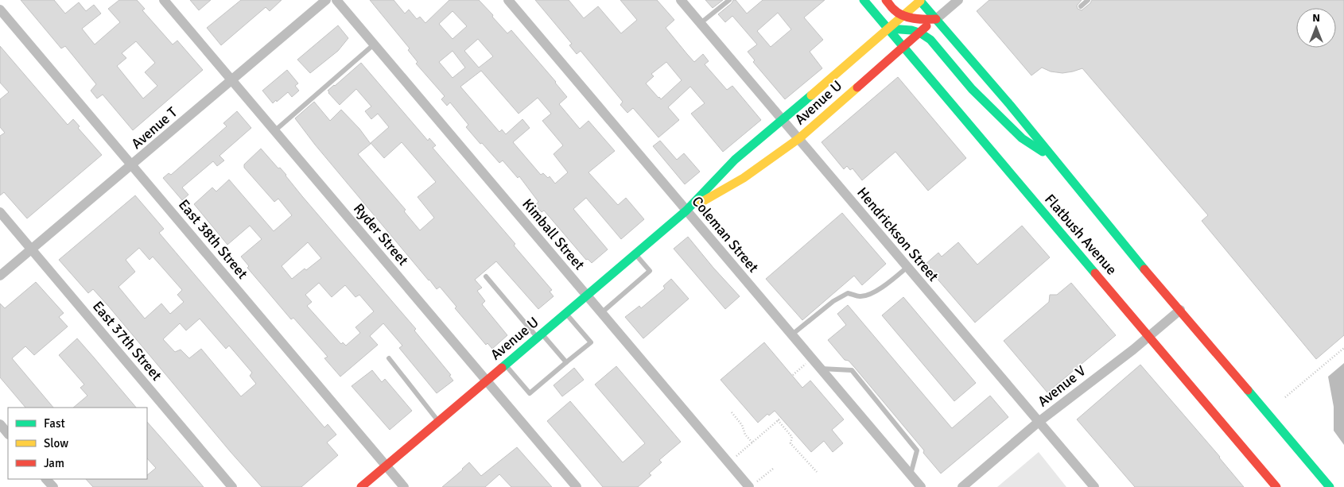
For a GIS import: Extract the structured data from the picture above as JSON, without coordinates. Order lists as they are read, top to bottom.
{
  "streets": {
    "main road": ["Avenue U", "Flatbush Avenue"],
    "street": [
      "Avenue T",
      "Ryder Street",
      "Kimball Street",
      "Coleman Street",
      "Hendrickson Street",
      "East 38th Street",
      "East 37th Street",
      "Avenue V"
    ]
  },
  "crossings": [
    ["Avenue U", "Ryder Street"],
    ["Avenue U", "Kimball Street"],
    ["Avenue U", "Coleman Street"],
    ["Avenue U", "Hendrickson Street"],
    ["Avenue U", "Flatbush Avenue"],
    ["Avenue U", "East 38th Street"],
    ["Avenue T", "Ryder Street"],
    ["Avenue T", "East 38th Street"],
    ["Avenue T", "East 37th Street"],
    ["Hendrickson Street", "Avenue V"],
    ["Flatbush Avenue", "Avenue V"]
  ],
  "legend": ["Fast", "Slow", "Jam"],
  "north": "top"
}
